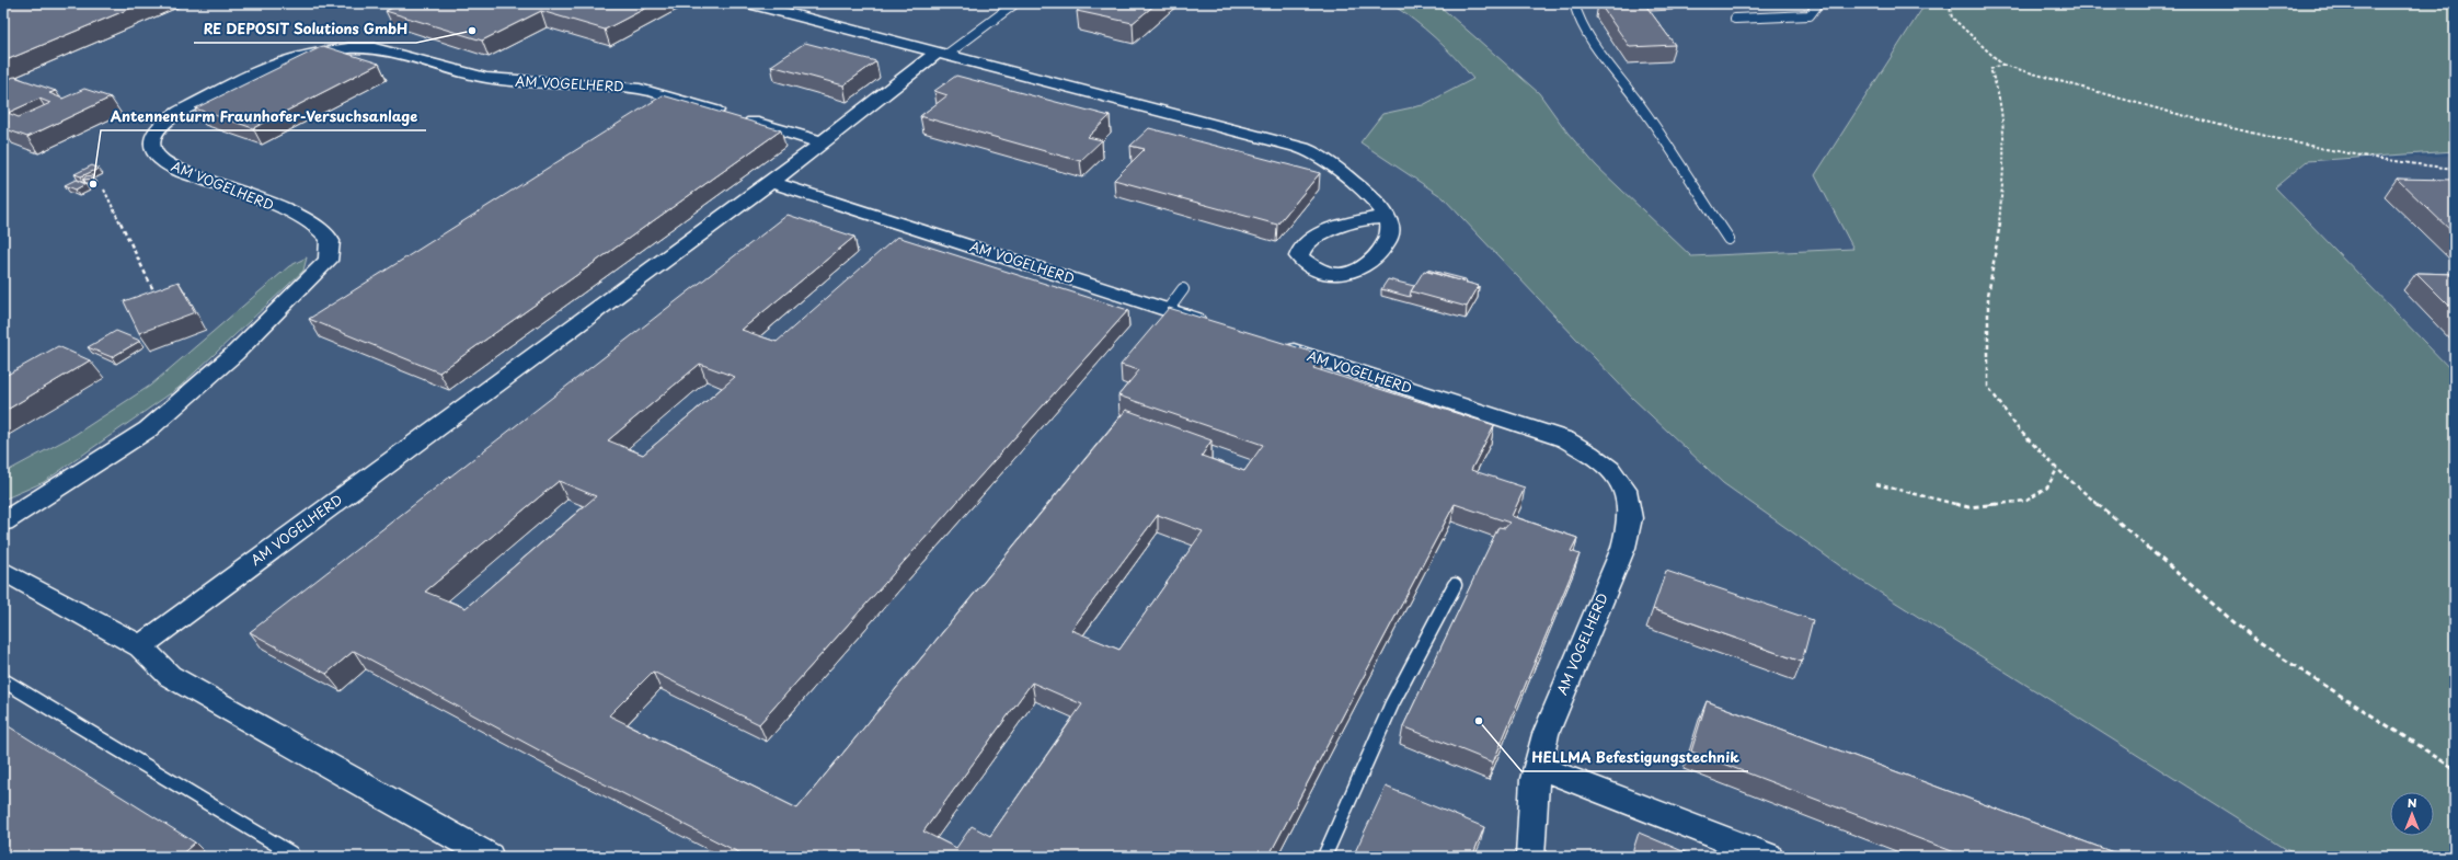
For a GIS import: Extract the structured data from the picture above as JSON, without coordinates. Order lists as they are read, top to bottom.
{
  "streets": {
    "street": ["AM VOGELHERD"]
  },
  "places": ["RE DEPOSIT Solutions GmbH", "Antennenturm Fraunhofer-Versuchsanlage", "HELLMA Befestigungstechnik"],
  "north": "top"
}
